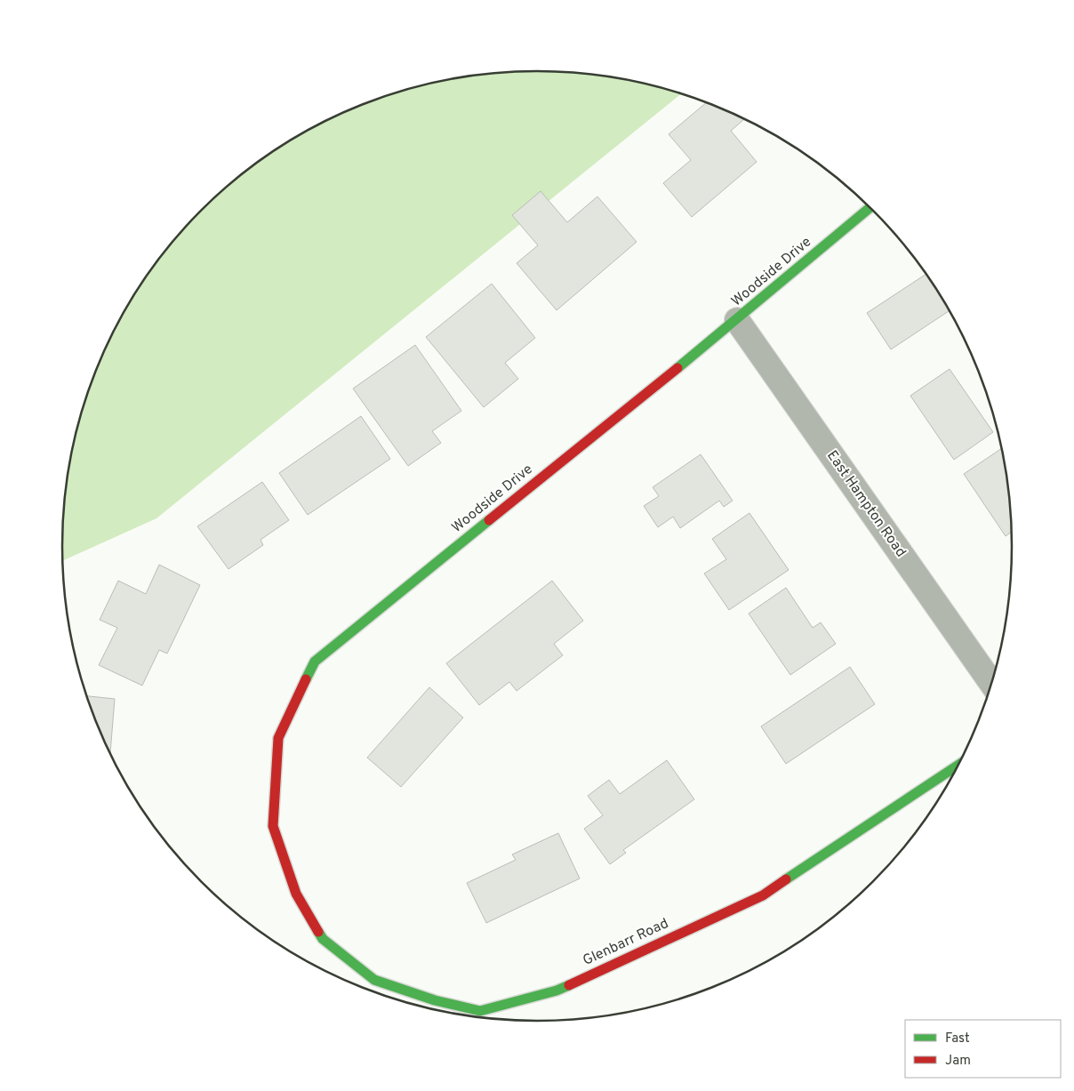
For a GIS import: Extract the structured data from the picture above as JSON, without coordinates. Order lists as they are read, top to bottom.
{
  "streets": {
    "street": ["Woodside Drive", "East Hampton Road", "Glenbarr Road"]
  },
  "crossings": [
    ["Woodside Drive", "East Hampton Road"],
    ["Woodside Drive", "Glenbarr Road"]
  ],
  "legend": ["Fast", "Jam"]
}
